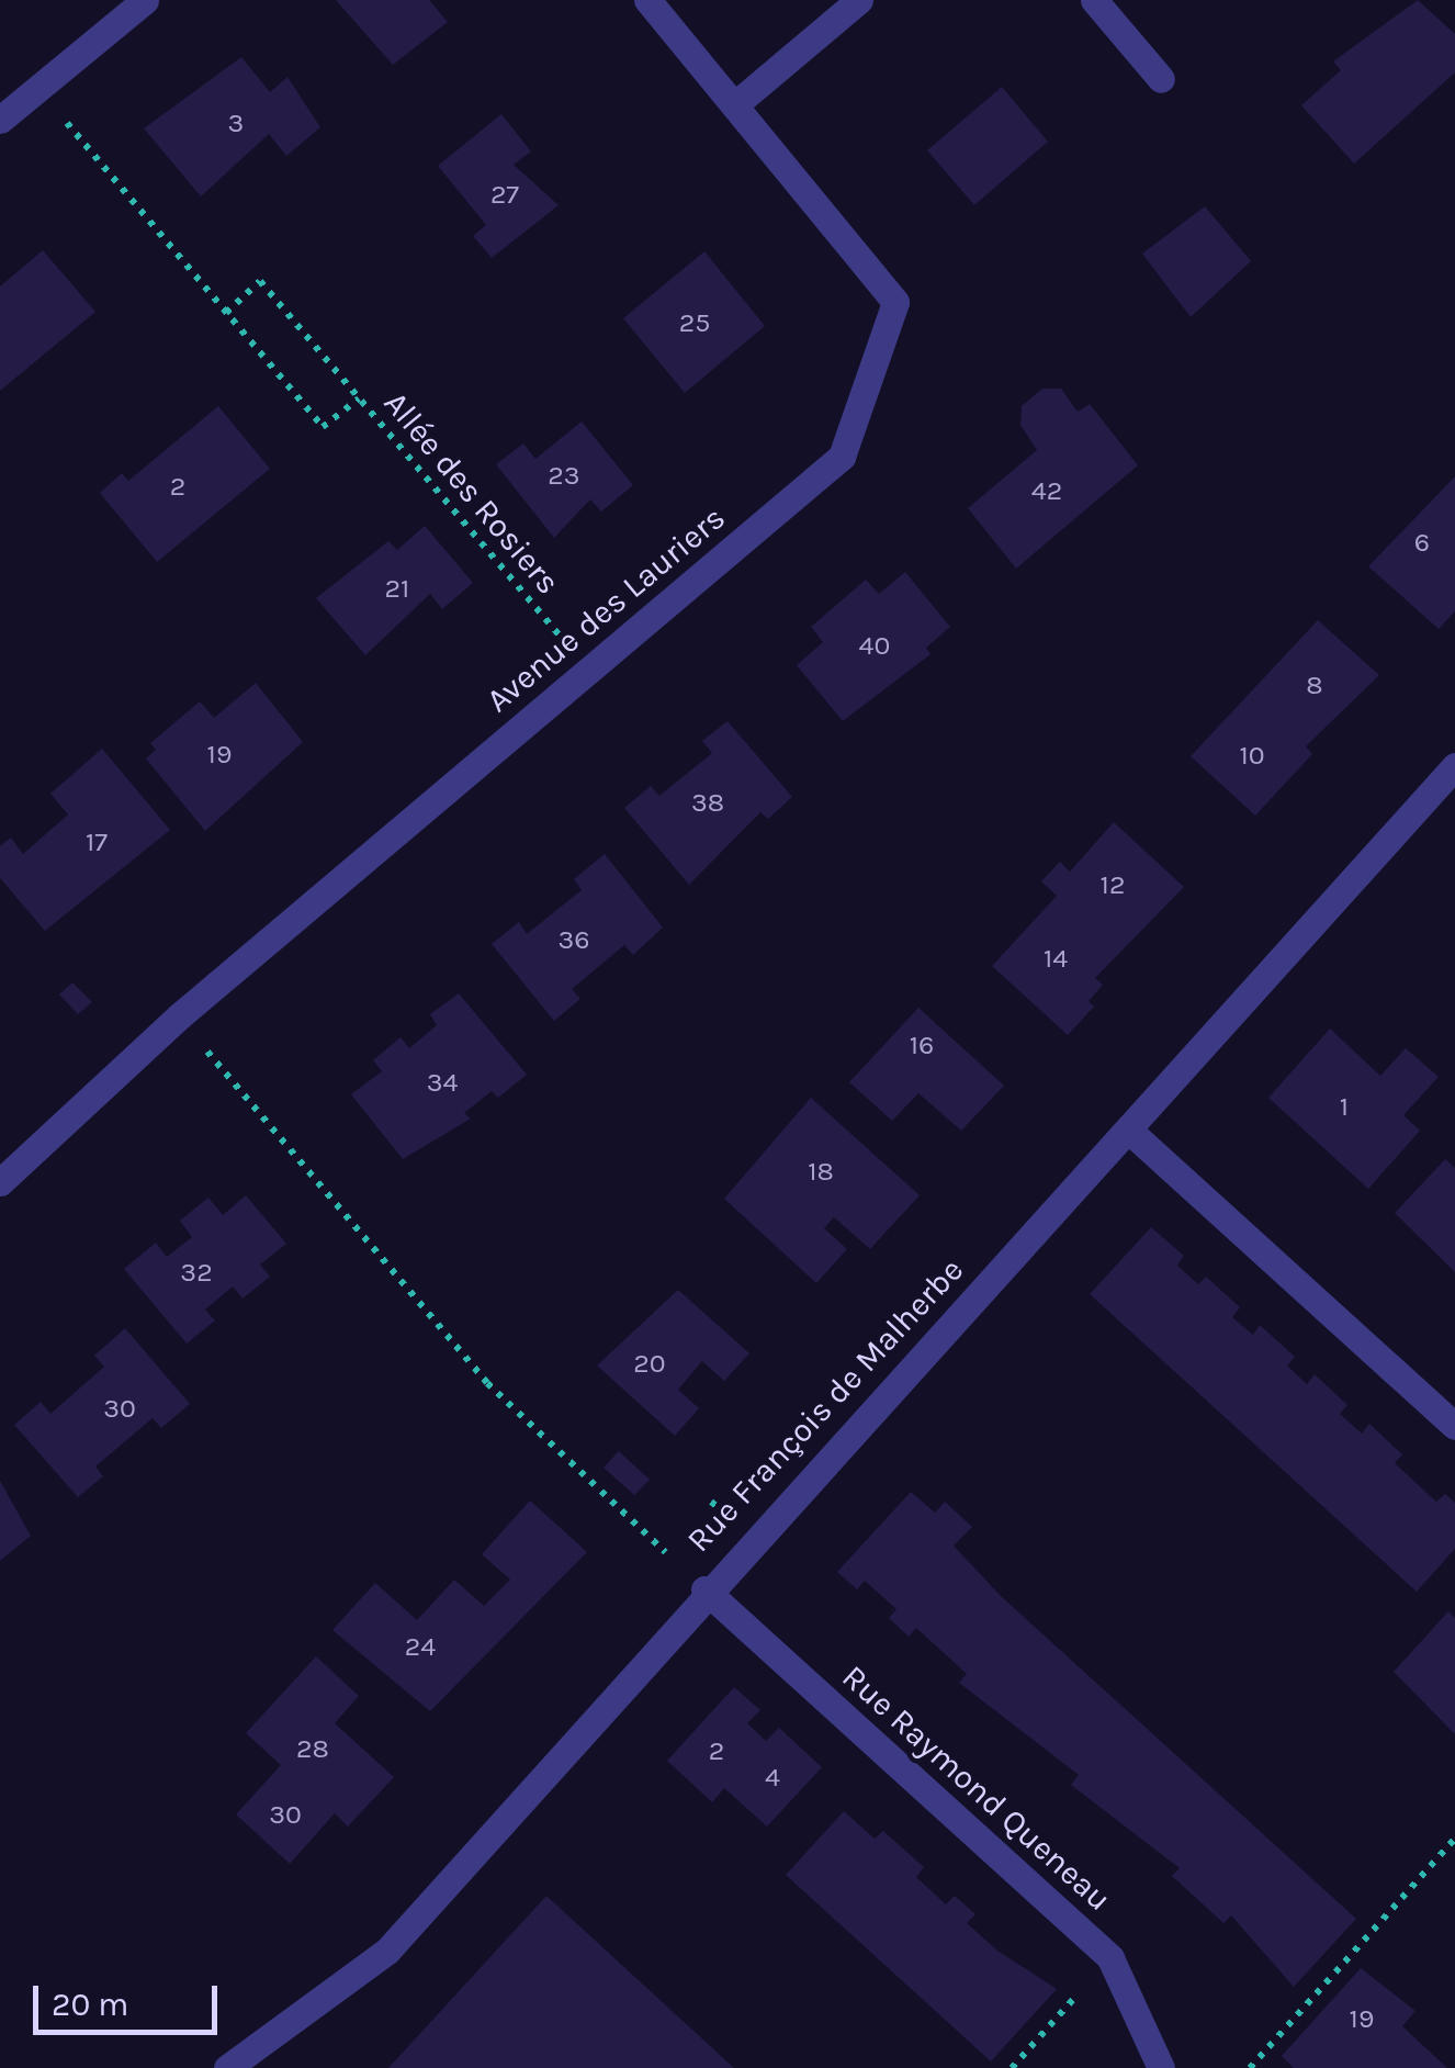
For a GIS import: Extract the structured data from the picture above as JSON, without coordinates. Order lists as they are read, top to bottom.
{
  "streets": {
    "street": ["Avenue des Lauriers", "Rue François de Malherbe", "Rue Raymond Queneau"],
    "path": ["Allée des Rosiers"]
  },
  "crossings": [
    ["Allée des Rosiers", "Avenue des Lauriers"],
    ["Rue François de Malherbe", "Rue Raymond Queneau"]
  ],
  "house_numbers": [
    "3",
    "27",
    "25",
    "23",
    "2",
    "42",
    "6",
    "21",
    "40",
    "8",
    "19",
    "10",
    "38",
    "17",
    "12",
    "36",
    "14",
    "16",
    "34",
    "1",
    "18",
    "32",
    "20",
    "30",
    "24",
    "28",
    "2",
    "4",
    "30",
    "19"
  ],
  "scale_bar": "20 m"
}
